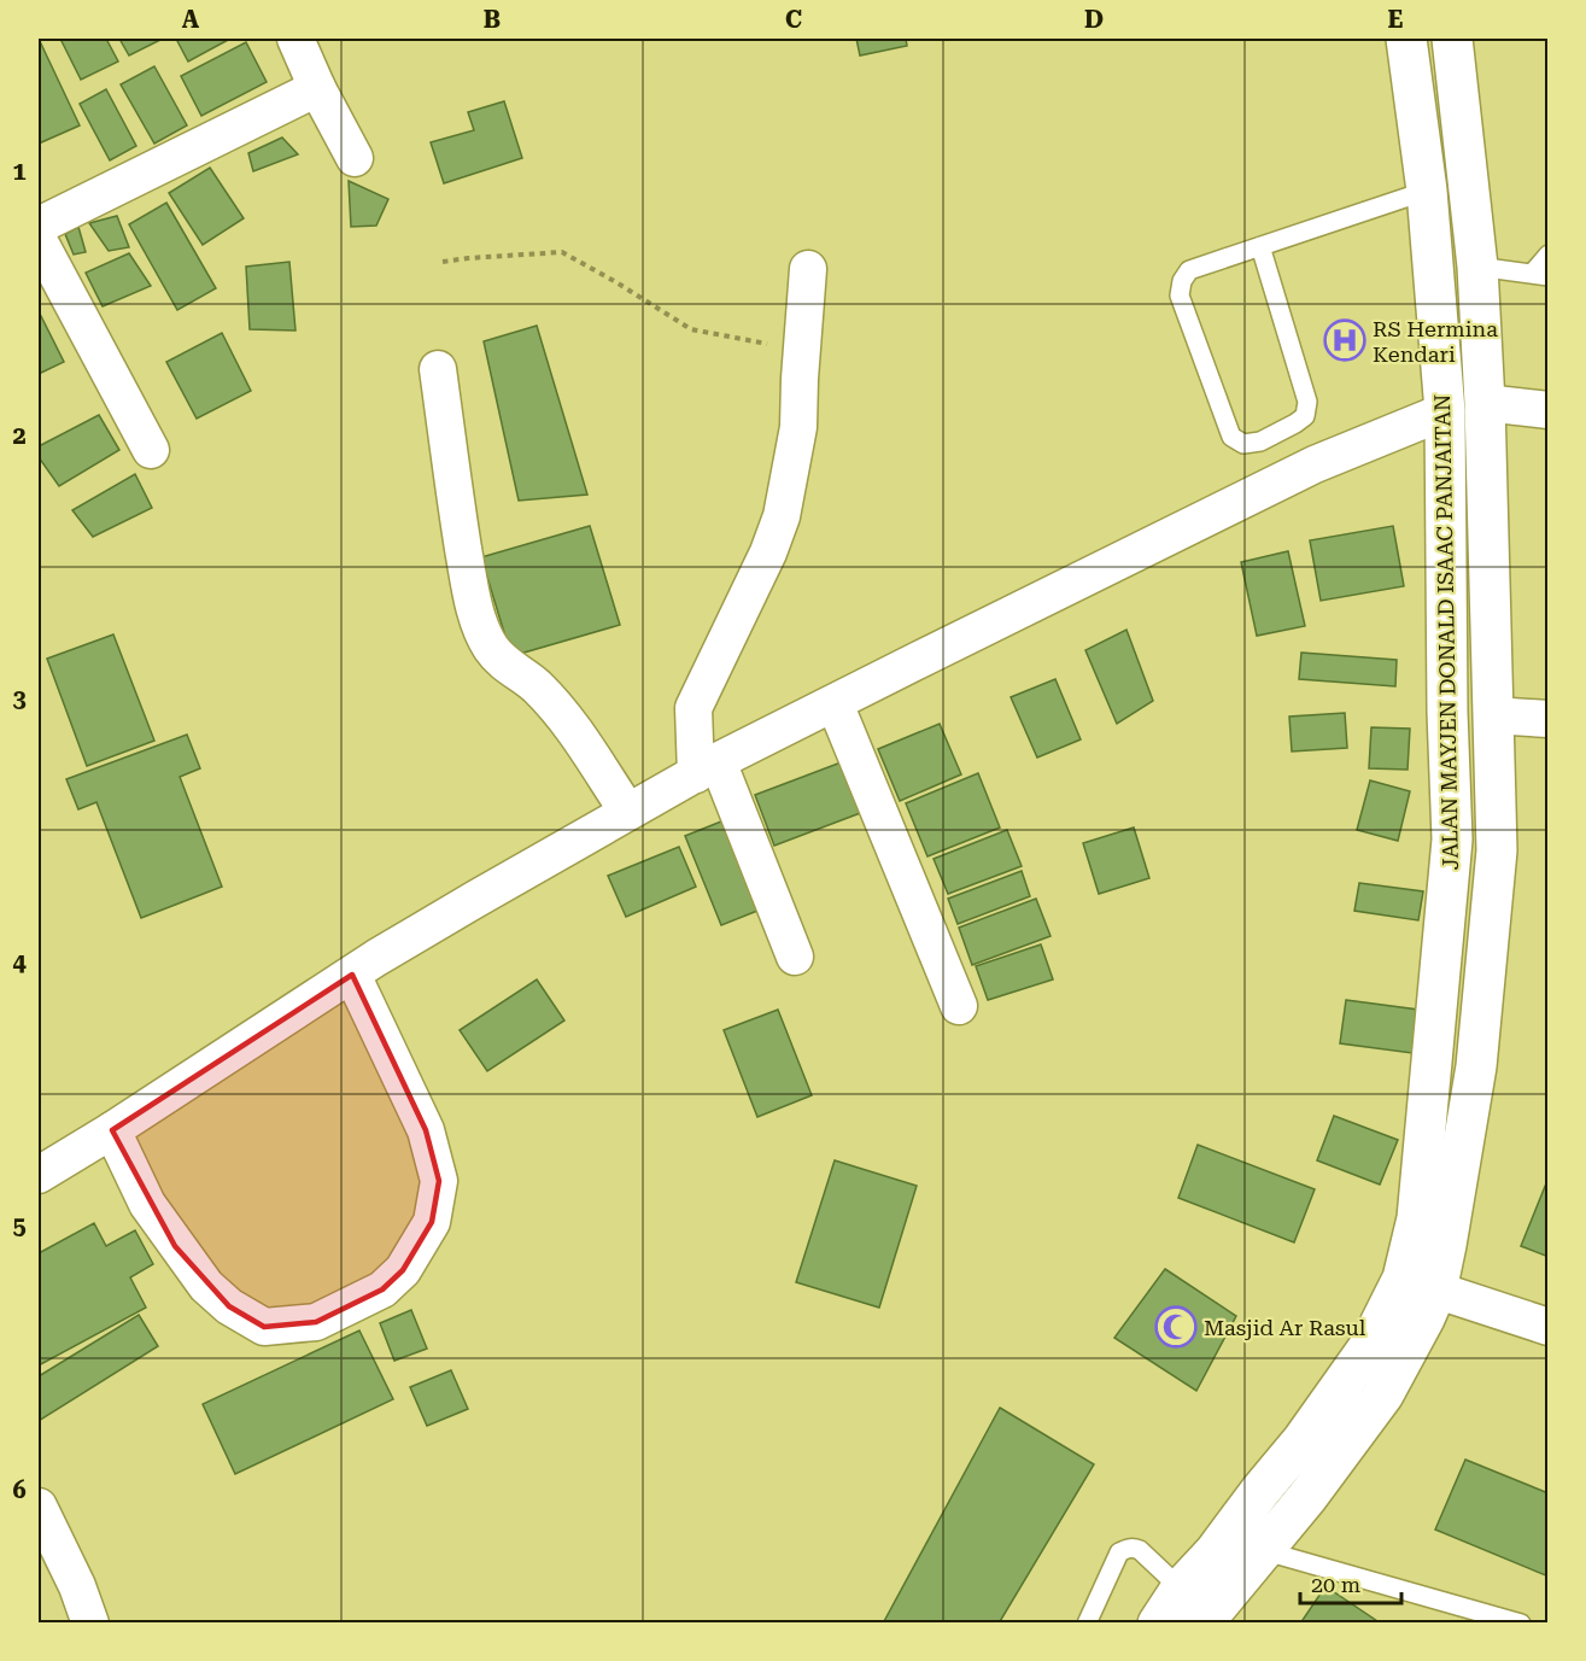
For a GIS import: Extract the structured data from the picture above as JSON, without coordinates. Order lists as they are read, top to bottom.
{
  "streets": {
    "highway": ["JALAN MAYJEN DONALD ISAAC PANJAITAN"]
  },
  "places": {
    "hospital": ["RS Hermina Kendari"],
    "mosque": ["Masjid Ar Rasul"]
  },
  "scale_bar": "20 m",
  "grid": {
    "columns": [
      "A",
      "B",
      "C",
      "D",
      "E"
    ],
    "rows": [
      "1",
      "2",
      "3",
      "4",
      "5",
      "6"
    ]
  }
}
